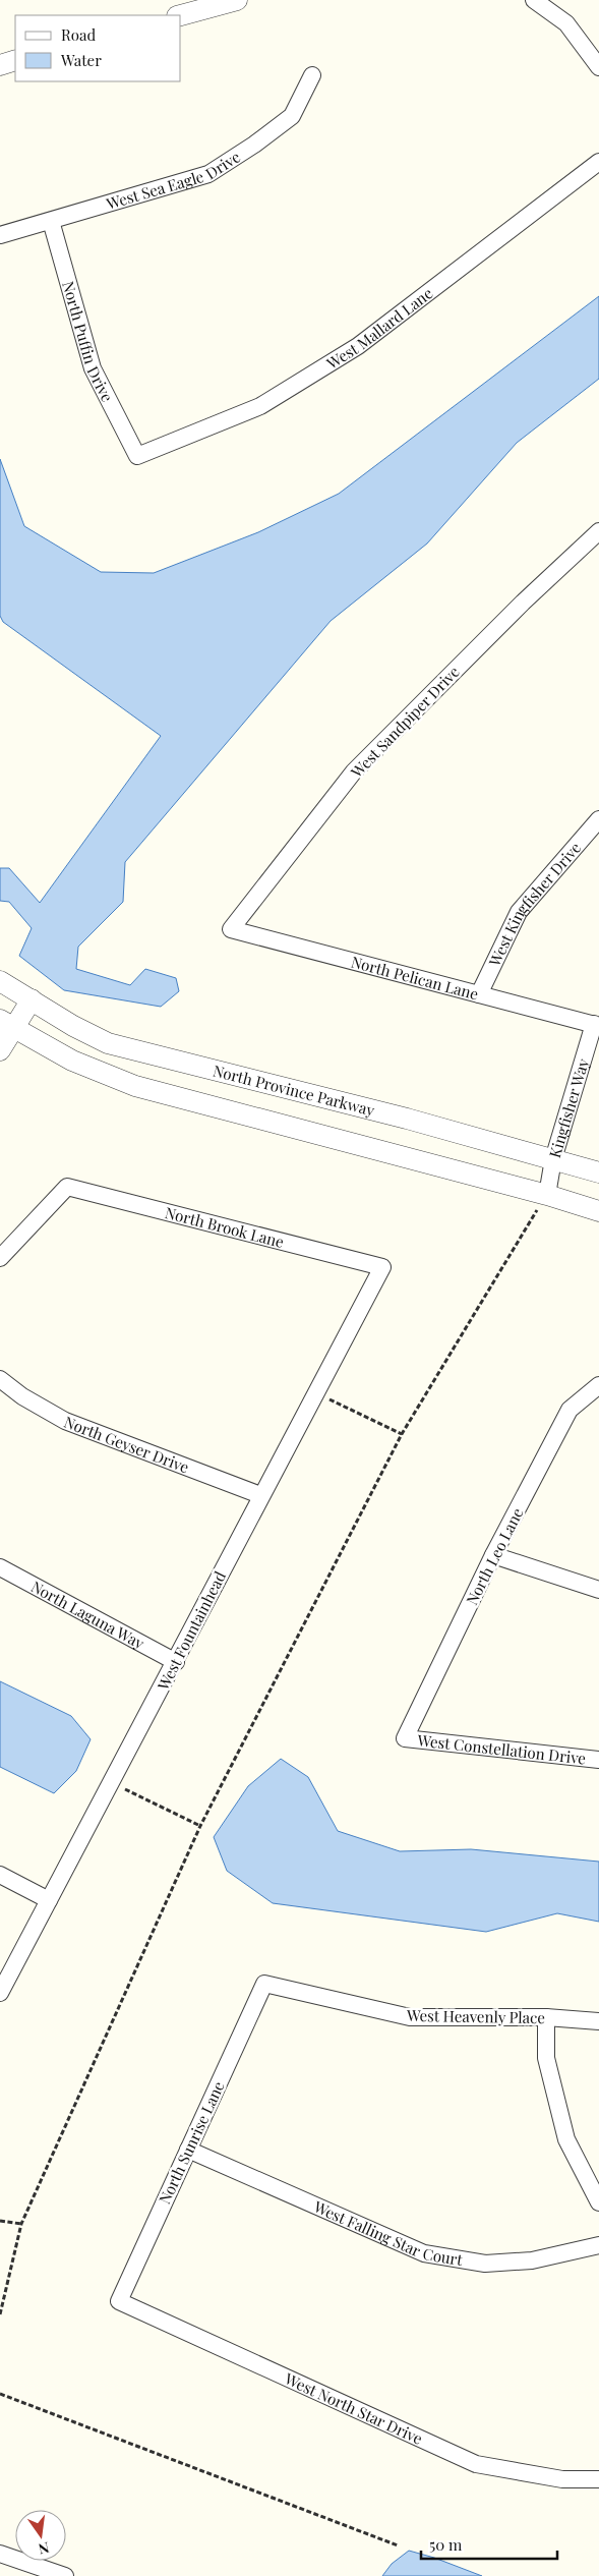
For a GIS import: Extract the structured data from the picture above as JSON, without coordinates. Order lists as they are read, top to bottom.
{
  "streets": {
    "street": [
      "West Sea Eagle Drive",
      "West Mallard Lane",
      "North Puffin Drive",
      "West Sandpiper Drive",
      "West Kingfisher Drive",
      "North Pelican Lane",
      "North Province Parkway",
      "Kingfisher Way",
      "North Brook Lane",
      "North Geyser Drive",
      "North Leo Lane",
      "North Laguna Way",
      "West Fountainhead",
      "West Constellation Drive",
      "West Heavenly Place",
      "North Sunrise Lane",
      "West Falling Star Court",
      "West North Star Drive"
    ]
  },
  "crossings": [
    ["West Sea Eagle Drive", "North Puffin Drive"],
    ["West Mallard Lane", "North Puffin Drive"],
    ["West Sandpiper Drive", "North Pelican Lane"],
    ["West Kingfisher Drive", "North Pelican Lane"],
    ["North Pelican Lane", "Kingfisher Way"],
    ["North Province Parkway", "Kingfisher Way"],
    ["North Brook Lane", "West Fountainhead"],
    ["North Geyser Drive", "West Fountainhead"],
    ["North Leo Lane", "West Constellation Drive"],
    ["North Laguna Way", "West Fountainhead"],
    ["West Heavenly Place", "North Sunrise Lane"],
    ["North Sunrise Lane", "West Falling Star Court"],
    ["North Sunrise Lane", "West North Star Drive"]
  ],
  "legend": ["Road", "Water"],
  "scale_bar": "50 m",
  "north": "bottom"
}
